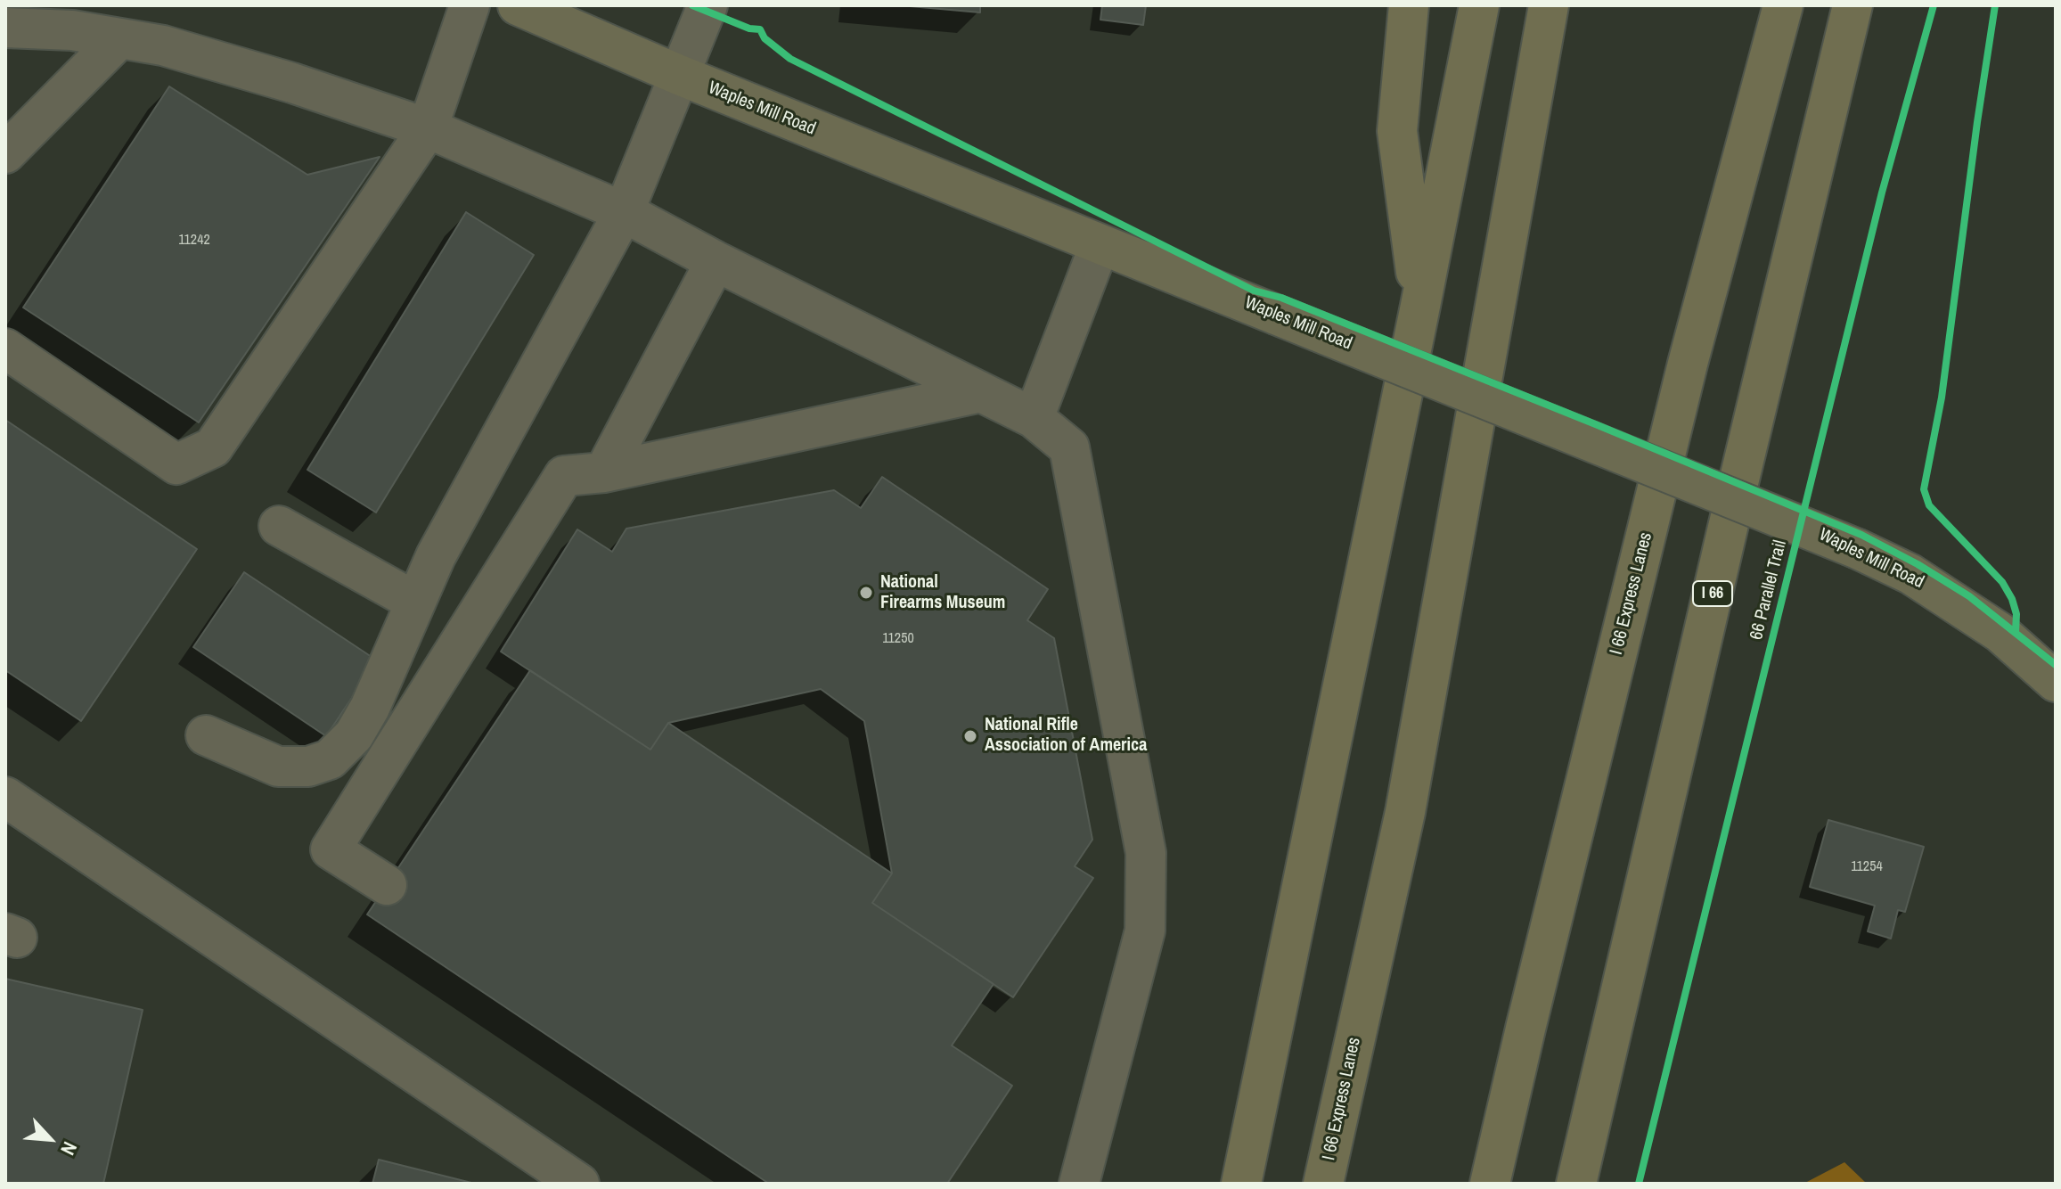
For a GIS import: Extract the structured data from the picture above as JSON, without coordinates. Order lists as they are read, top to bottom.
{
  "streets": {
    "highway": ["I 66 Express Lanes", "I 66"],
    "main road": ["Waples Mill Road"],
    "cycle path": ["66 Parallel Trail"]
  },
  "places": ["National Firearms Museum", "National Rifle Association of America"],
  "house_numbers": ["11242", "11250", "11254"],
  "north": "bottom right"
}
